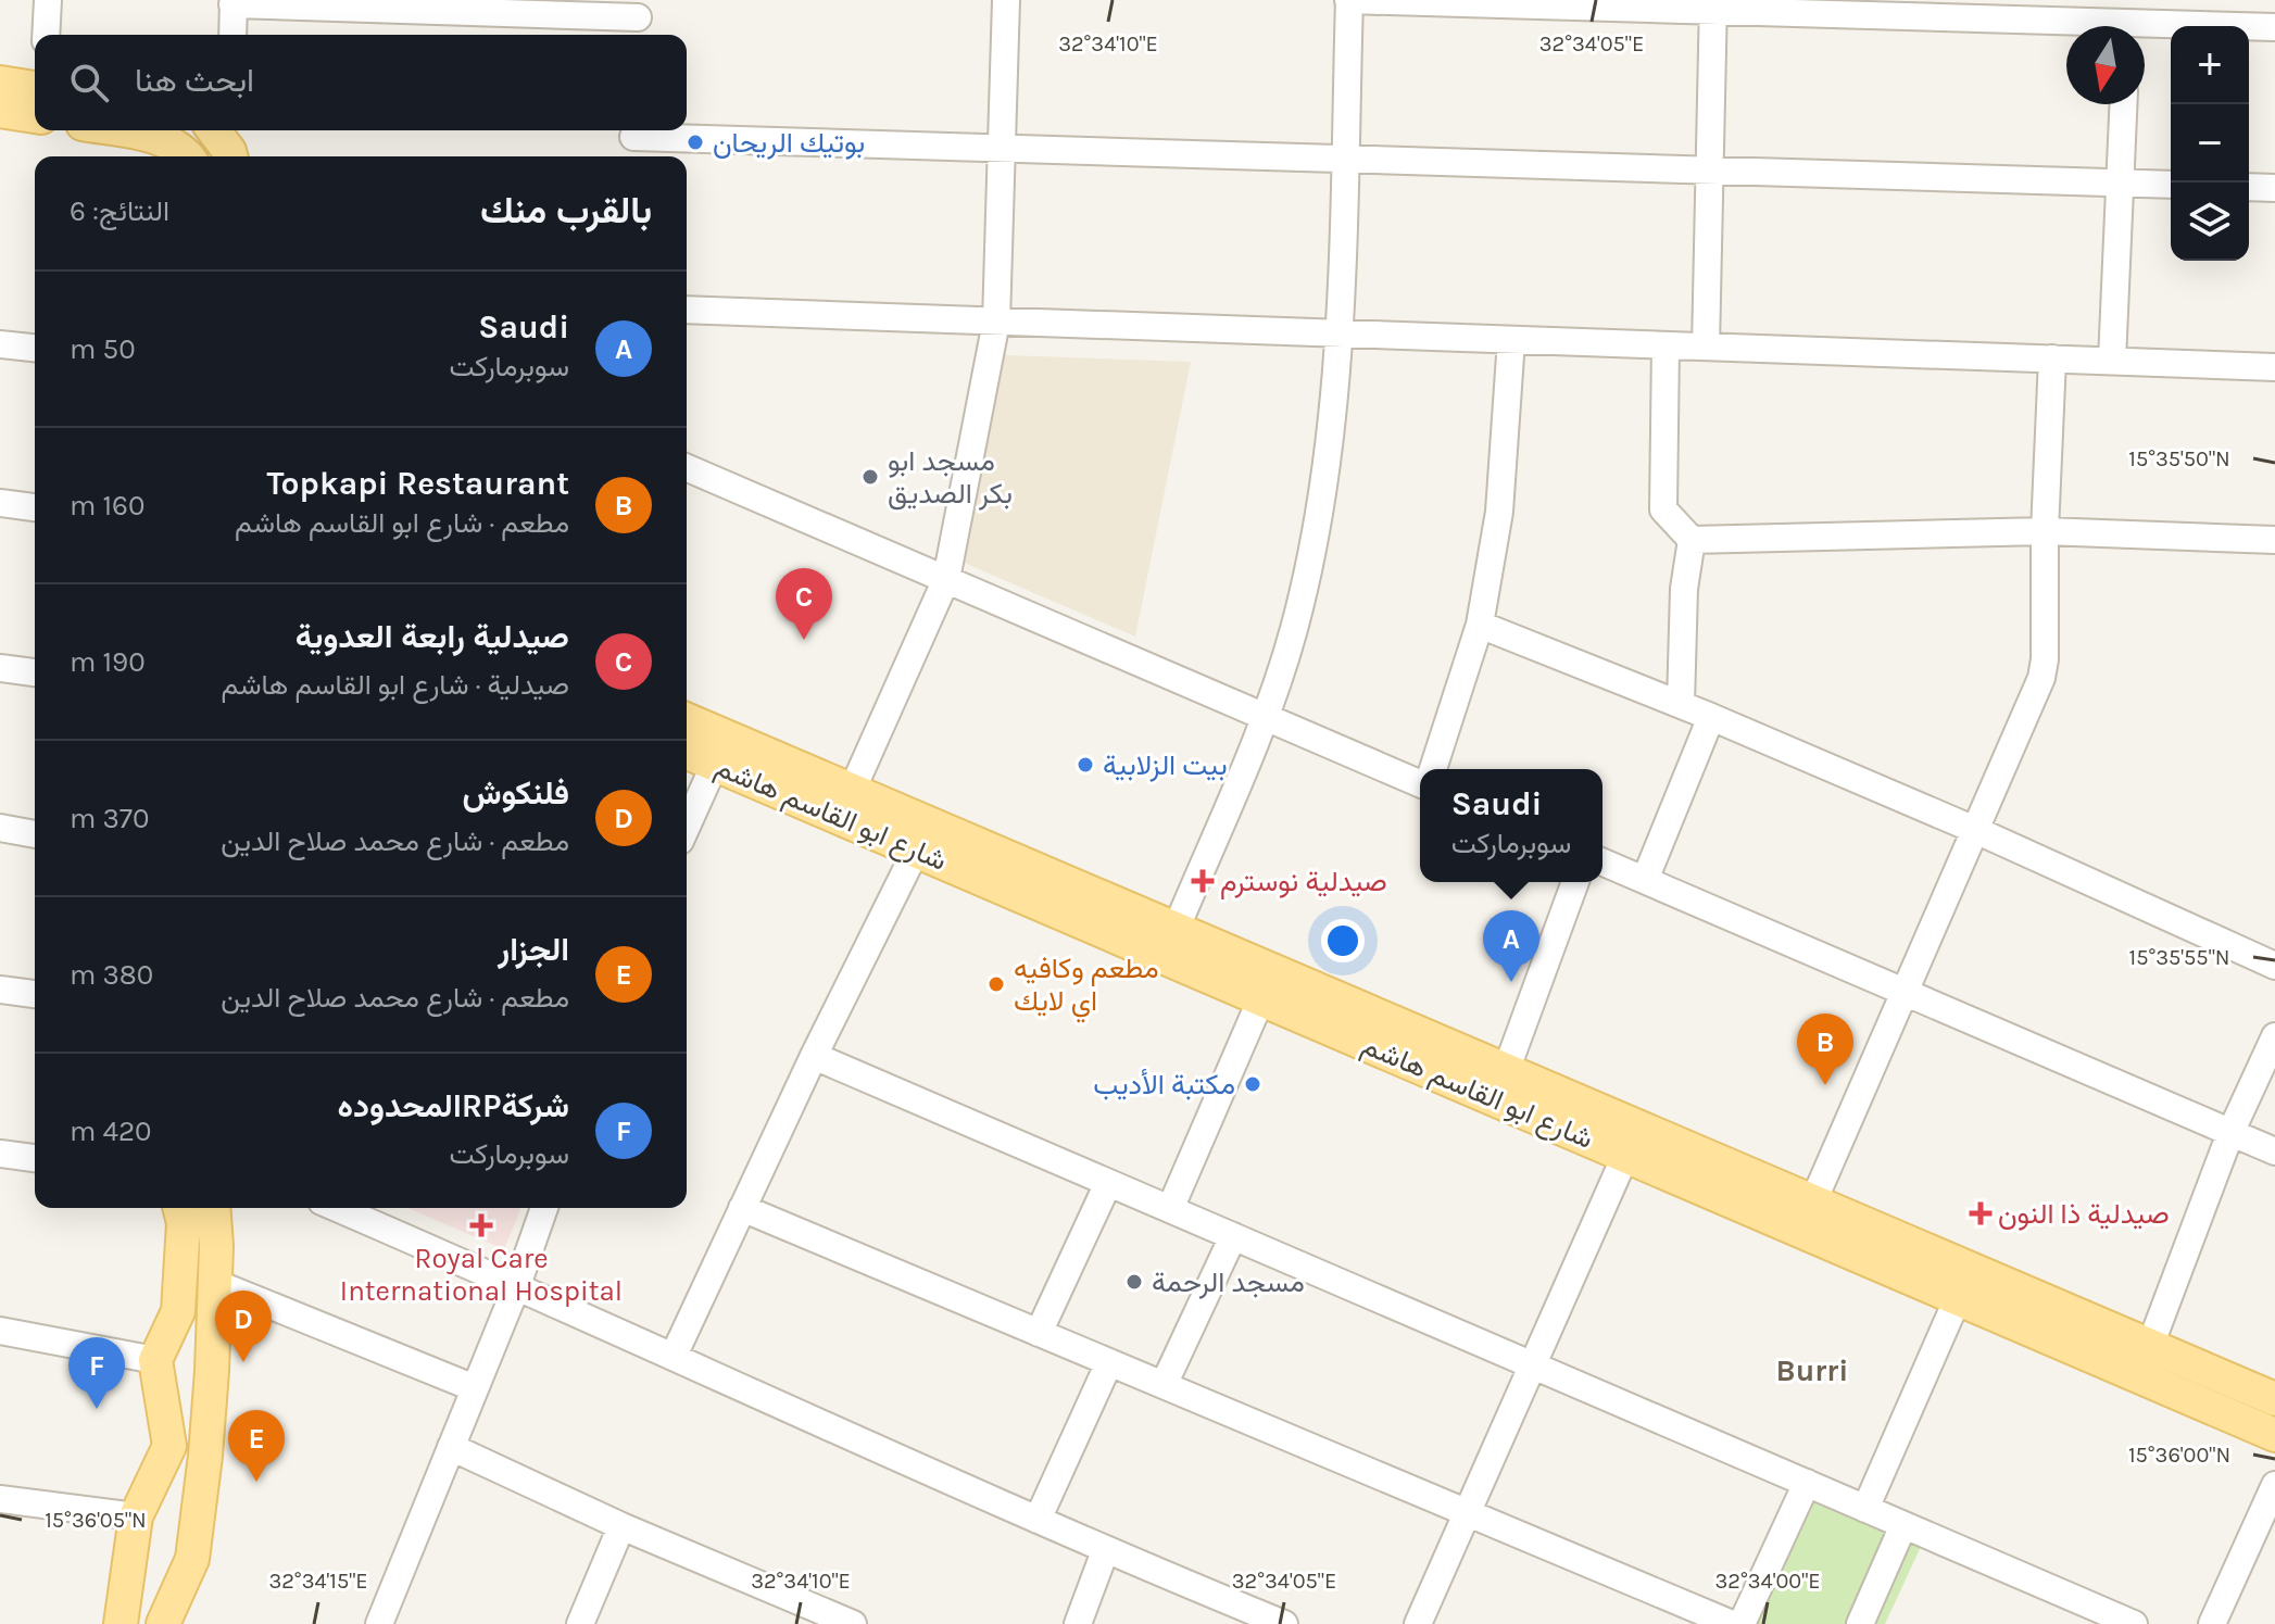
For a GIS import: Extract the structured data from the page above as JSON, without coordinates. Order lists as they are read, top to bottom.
{
  "streets": {
    "main road": ["شارع ابو القاسم هاشم"]
  },
  "districts": ["Burri"],
  "places": {
    "other": [
      "بوتيك الريحان",
      "مسجد ابو بكر الصديق",
      "بيت الزلابية",
      "مطعم وكافيه اي لايك",
      "مكتبة الأديب",
      "مسجد الرحمة"
    ],
    "health": ["صيدلية نوسترم", "صيدلية ذا النون", "Royal Care International Hospital"]
  },
  "north": "bottom",
  "page": {
    "map_buttons": ["+", "−"],
    "search": "ابحث هنا",
    "heading": ["بالقرب منك", "النتائج: 6"],
    "list": [
      {
        "mark": "A",
        "name": "Saudi",
        "note": "سوبرماركت",
        "value": "50 m"
      },
      {
        "mark": "B",
        "name": "Topkapi Restaurant",
        "note": "مطعم · شارع ابو القاسم هاشم",
        "value": "160 m"
      },
      {
        "mark": "C",
        "name": "صيدلية رابعة العدوية",
        "note": "صيدلية · شارع ابو القاسم هاشم",
        "value": "190 m"
      },
      {
        "mark": "D",
        "name": "فلنكوش",
        "note": "مطعم · شارع محمد صلاح الدين",
        "value": "370 m"
      },
      {
        "mark": "E",
        "name": "الجزار",
        "note": "مطعم · شارع محمد صلاح الدين",
        "value": "380 m"
      },
      {
        "mark": "F",
        "name": "شركةRPالمحدوده",
        "note": "سوبرماركت",
        "value": "420 m"
      }
    ],
    "pins": [
      "C",
      "A",
      "B",
      "D",
      "F",
      "E"
    ],
    "popup": ["Saudi", "سوبرماركت"]
  },
  "coordinates": [
    "32°34'10\"E",
    "32°34'05\"E",
    "15°35'50\"N",
    "15°35'55\"N",
    "15°36'00\"N",
    "15°36'05\"N",
    "32°34'15\"E",
    "32°34'00\"E"
  ]
}
